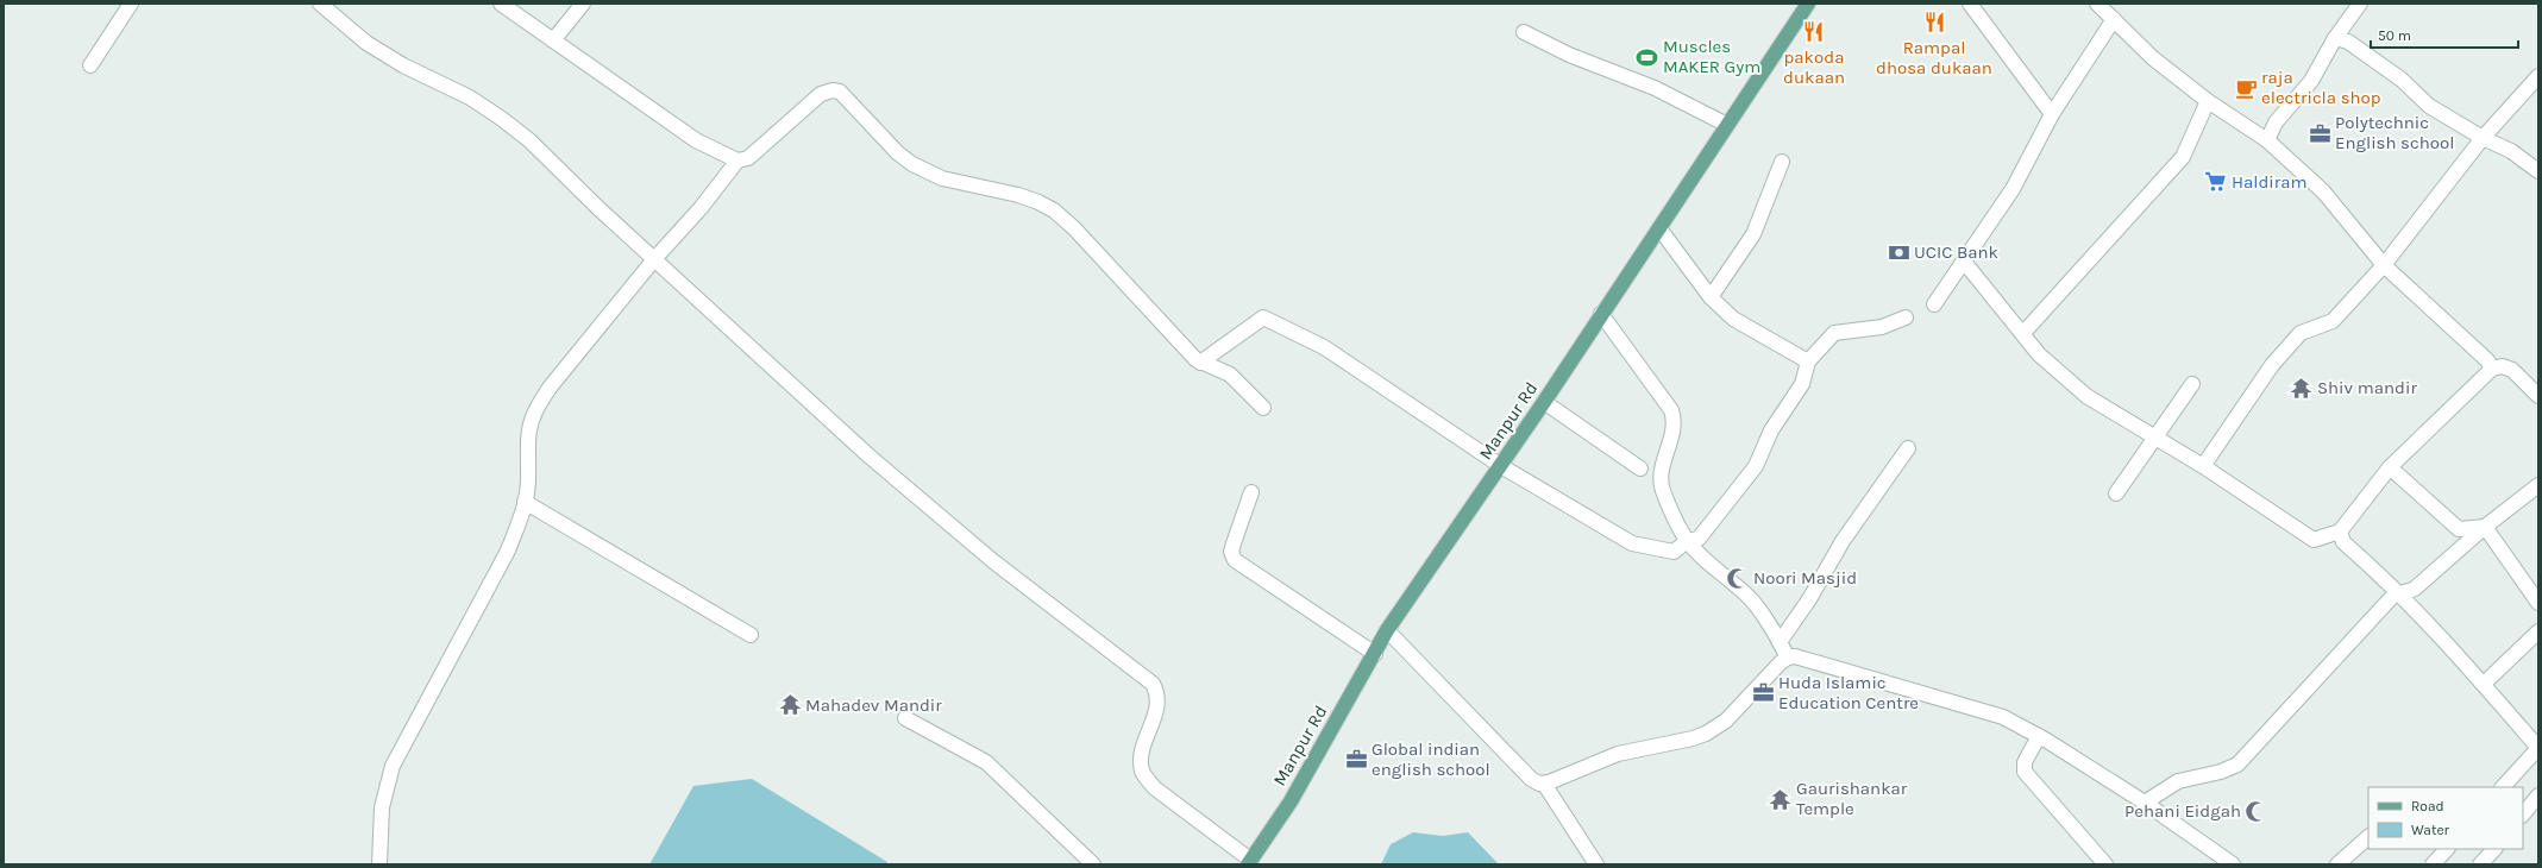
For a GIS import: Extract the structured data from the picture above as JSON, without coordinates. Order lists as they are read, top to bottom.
{
  "streets": {
    "main road": ["Manpur Rd"]
  },
  "places": {
    "restaurant": ["Rampal dhosa dukaan", "pakoda dukaan"],
    "sports": ["Muscles MAKER Gym"],
    "cafe": ["raja electricla shop"],
    "office": ["Polytechnic English school", "Huda Islamic Education Centre", "Global indian english school"],
    "supermarket": ["Haldiram"],
    "bank": ["UCIC Bank"],
    "temple": ["Shiv mandir", "Mahadev Mandir", "Gaurishankar Temple"],
    "mosque": ["Noori Masjid", "Pehani Eidgah"]
  },
  "legend": ["Road", "Water"],
  "scale_bar": "50 m"
}
